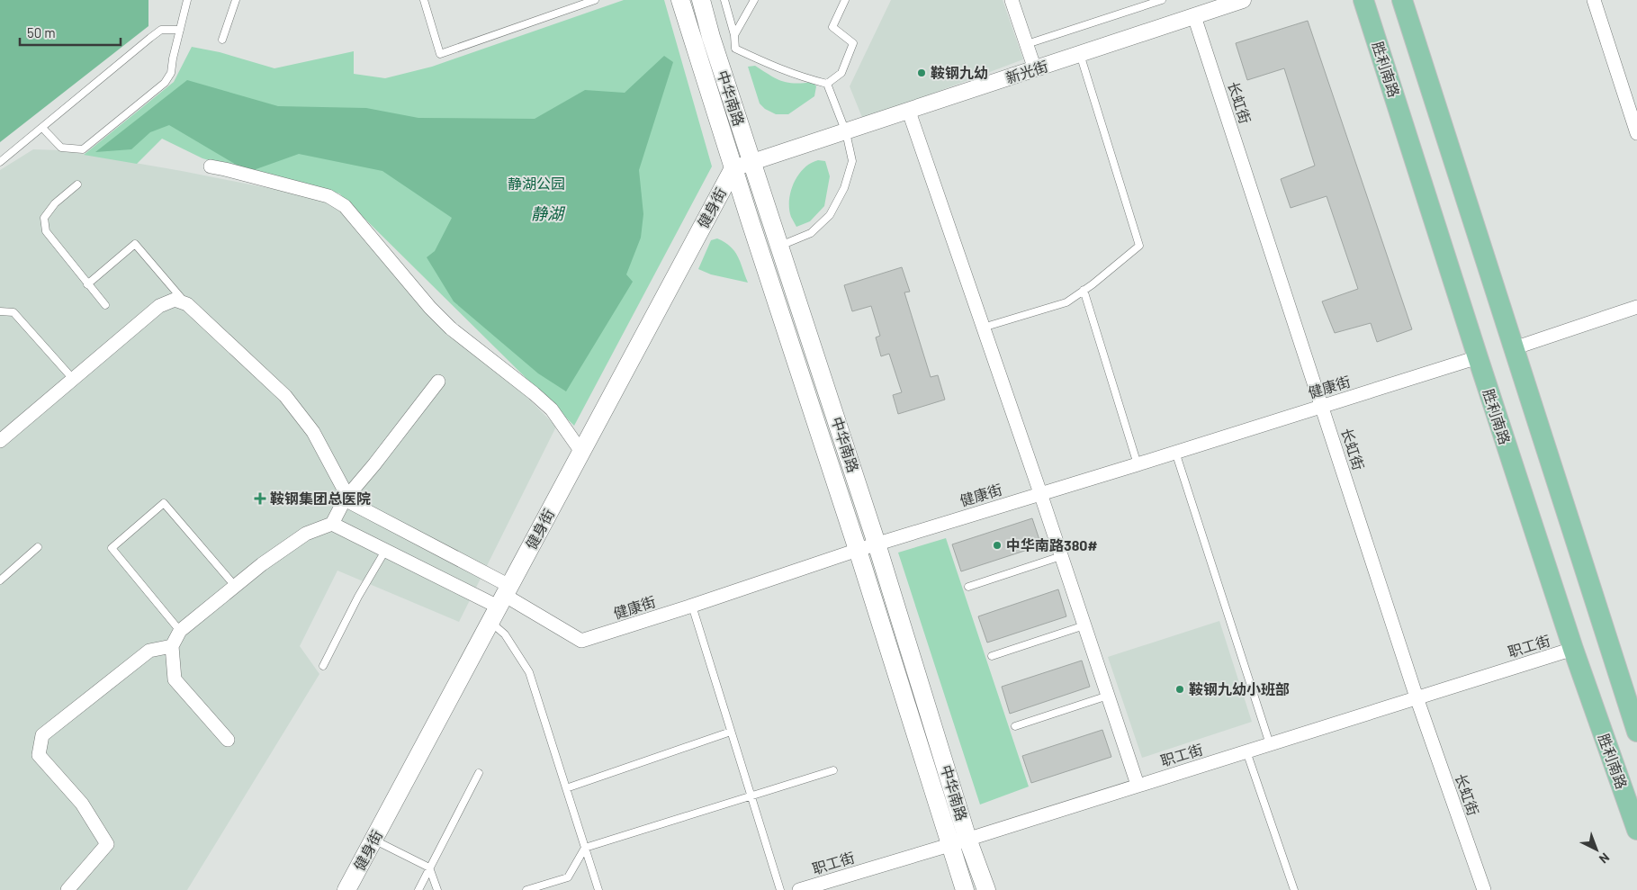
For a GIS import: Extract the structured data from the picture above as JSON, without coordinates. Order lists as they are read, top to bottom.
{
  "streets": {
    "main road": ["胜利南路", "中华南路", "健身街"],
    "street": [
      "新光街",
      "长虹街",
      "健康街",
      "职工街"
    ]
  },
  "crossings": [
    ["胜利南路", "健康街"],
    ["胜利南路", "职工街"],
    ["新光街", "中华南路"],
    ["新光街", "长虹街"],
    ["新光街", "健身街"],
    ["中华南路", "健身街"],
    ["中华南路", "健康街"],
    ["中华南路", "职工街"],
    ["长虹街", "健康街"],
    ["长虹街", "职工街"],
    ["健身街", "健康街"]
  ],
  "water": ["静湖"],
  "parks": ["静湖公园"],
  "places": {
    "other": ["鞍钢九幼", "中华南路380#", "鞍钢九幼小班部"],
    "health": ["鞍钢集团总医院"]
  },
  "scale_bar": "50 m",
  "north": "bottom right"
}
